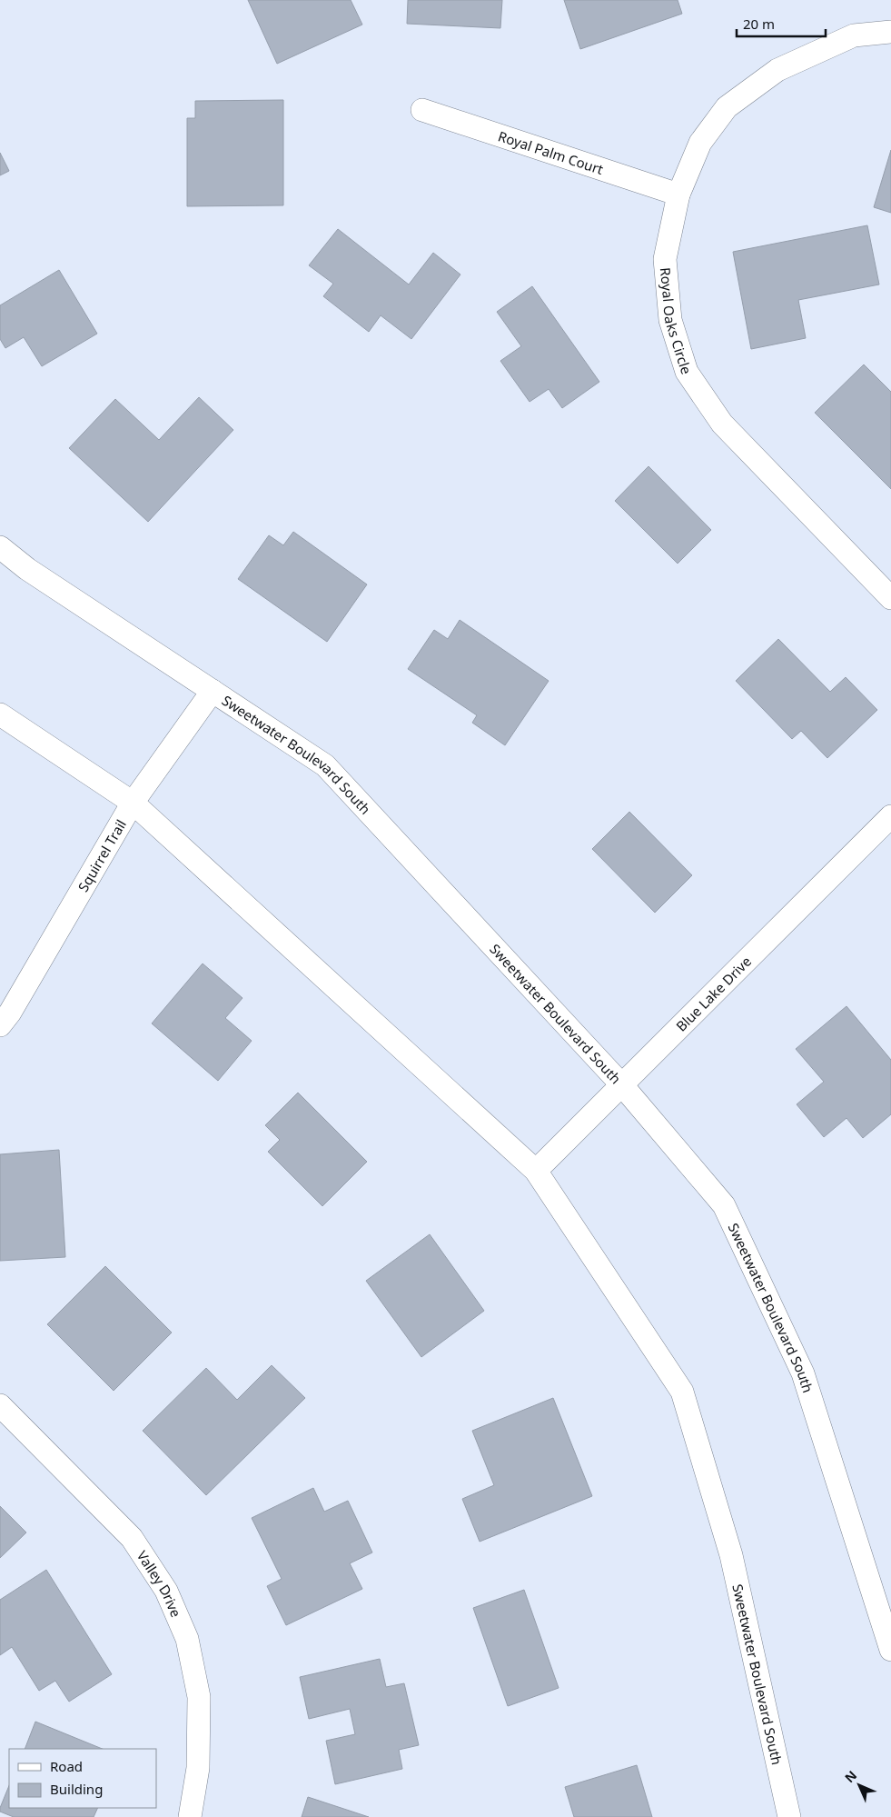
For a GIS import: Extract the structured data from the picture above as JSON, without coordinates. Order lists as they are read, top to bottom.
{
  "streets": {
    "street": [
      "Royal Palm Court",
      "Royal Oaks Circle",
      "Sweetwater Boulevard South",
      "Squirrel Trail",
      "Blue Lake Drive",
      "Valley Drive"
    ]
  },
  "crossings": [
    ["Royal Palm Court", "Royal Oaks Circle"],
    ["Sweetwater Boulevard South", "Squirrel Trail"],
    ["Sweetwater Boulevard South", "Blue Lake Drive"]
  ],
  "legend": ["Road", "Building"],
  "scale_bar": "20 m",
  "north": "top left"
}
